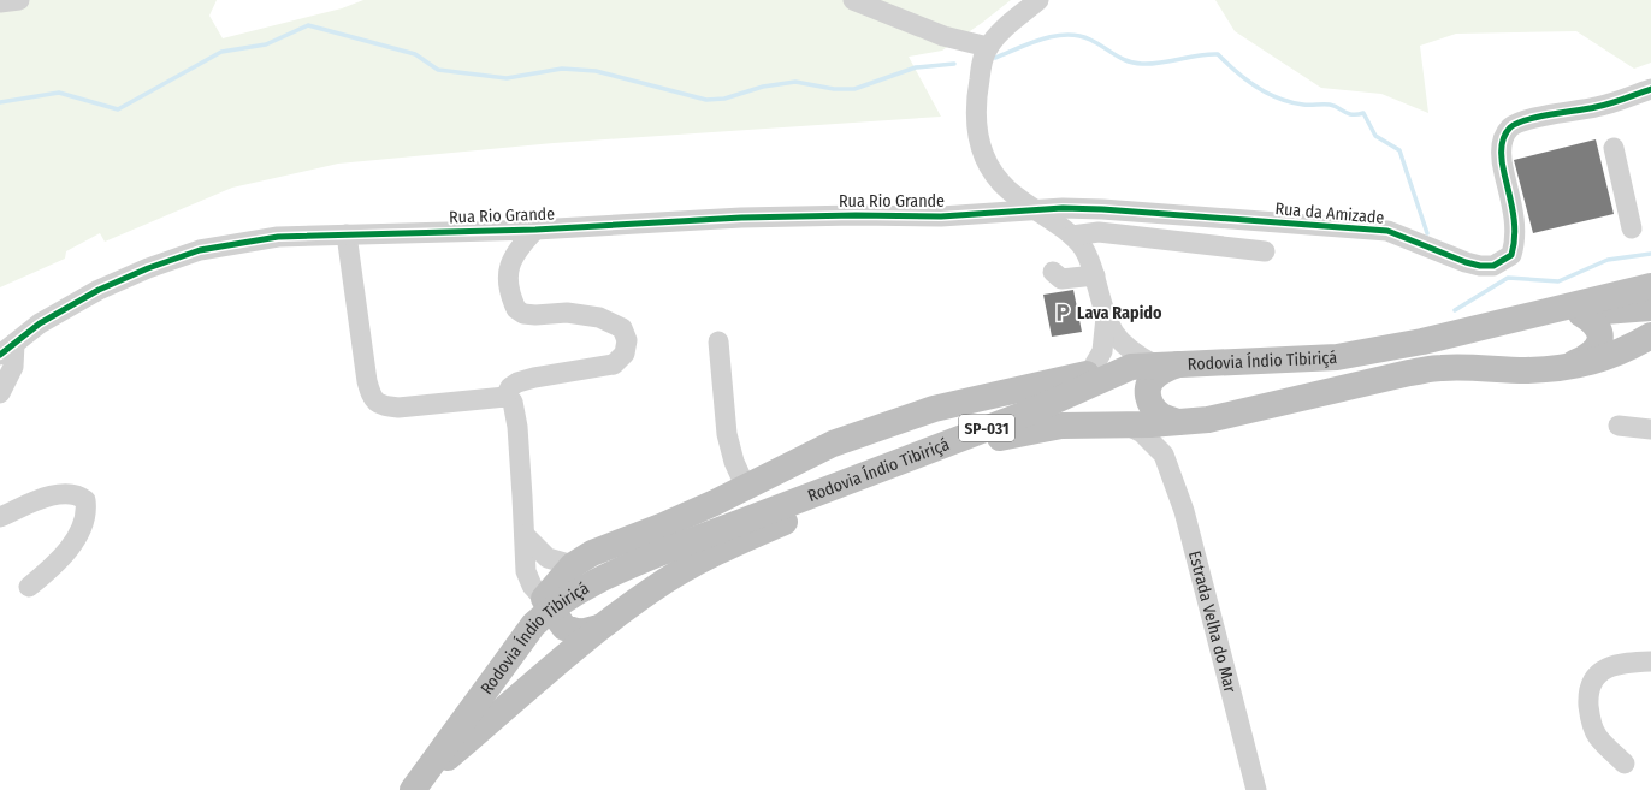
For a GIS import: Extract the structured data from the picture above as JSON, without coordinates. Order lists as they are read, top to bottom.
{
  "streets": {
    "highway": ["Rodovia Índio Tibiriçá", "SP-031"],
    "street": ["Rua Rio Grande", "Rua da Amizade", "Estrada Velha do Mar"]
  },
  "crossings": [
    ["Rua Rio Grande", "Rua da Amizade"]
  ],
  "places": {
    "parking": ["Lava Rapido"]
  }
}
